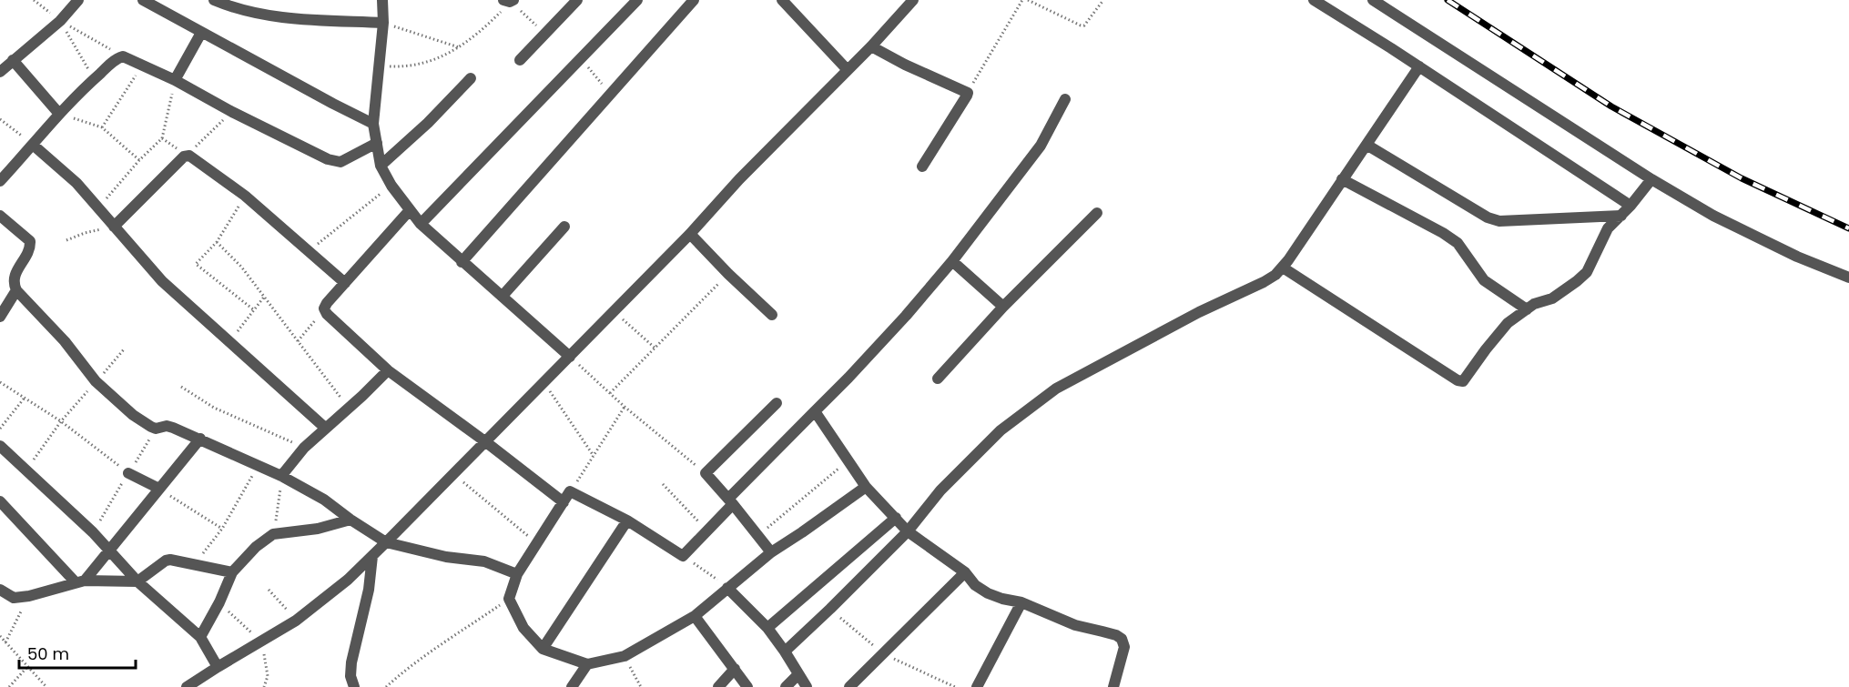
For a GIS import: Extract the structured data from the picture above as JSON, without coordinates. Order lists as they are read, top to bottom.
{
  "scale_bar": "50 m"
}
